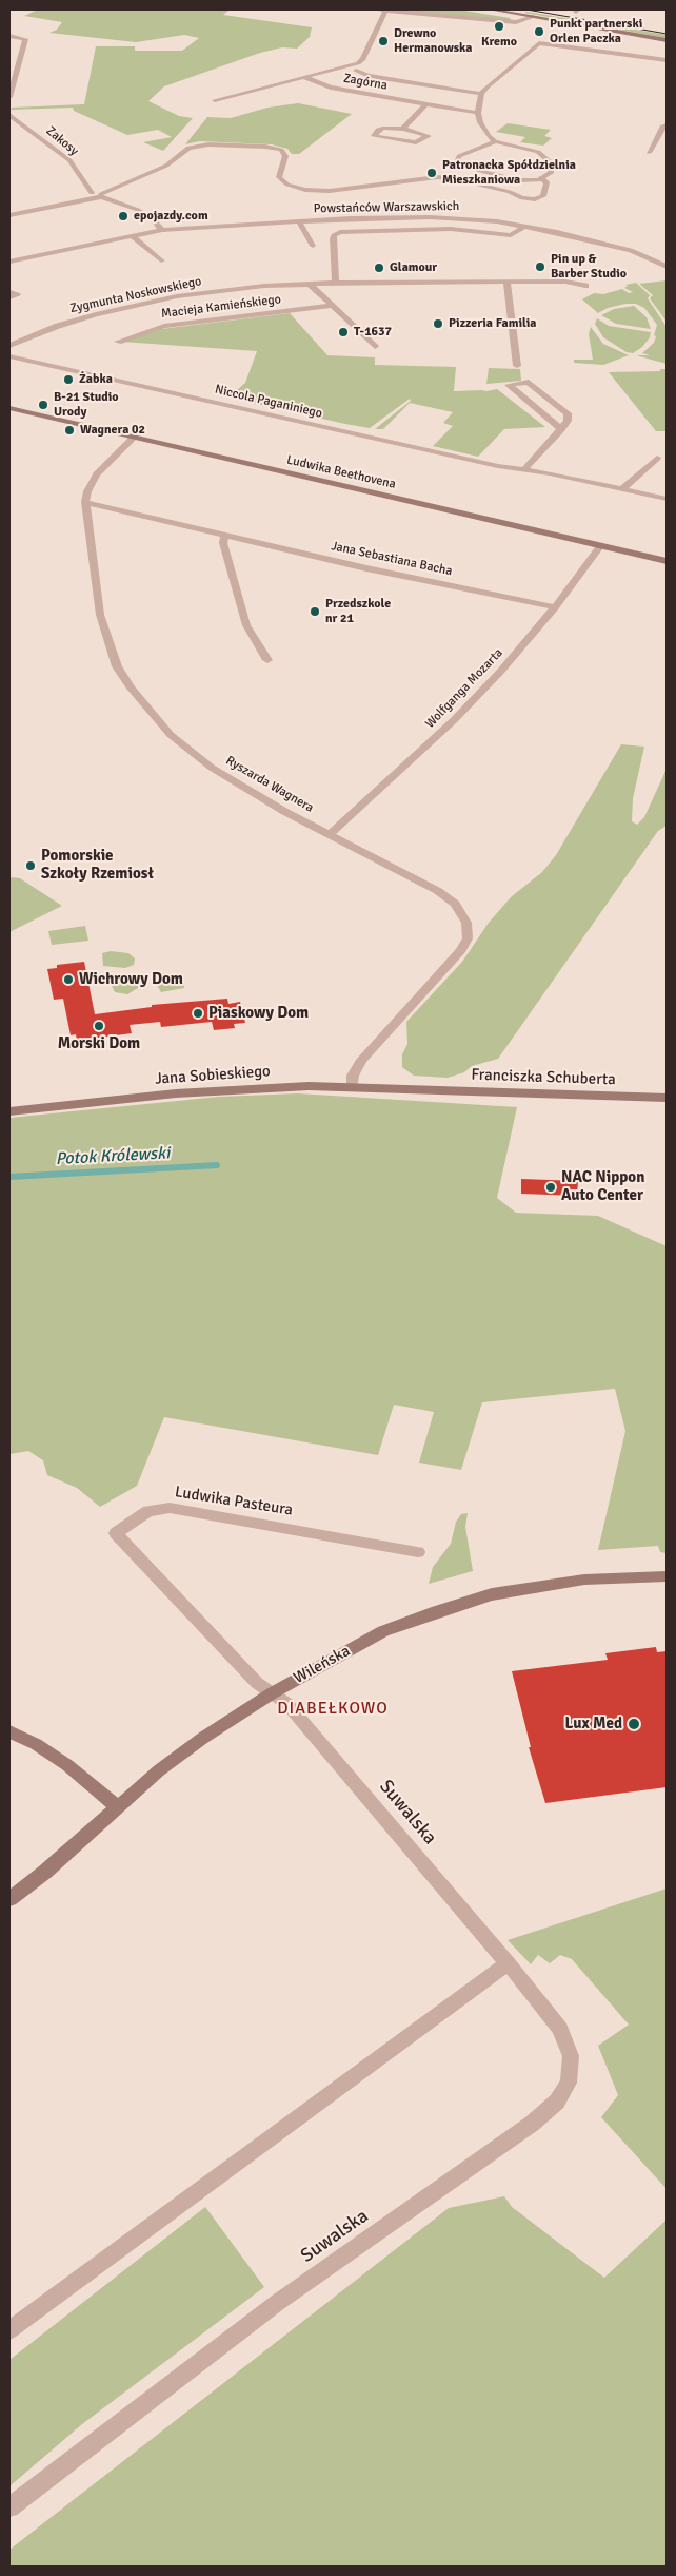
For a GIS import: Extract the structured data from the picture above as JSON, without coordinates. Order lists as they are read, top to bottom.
{
  "streets": {
    "street": [
      "Zagórna",
      "Zakosy",
      "Powstańców Warszawskich",
      "Zygmunta Noskowskiego",
      "Macieja Kamieńskiego",
      "Niccola Paganiniego",
      "Ludwika Beethovena",
      "Jana Sebastiana Bacha",
      "Wolfganga Mozarta",
      "Ryszarda Wagnera",
      "Jana Sobieskiego",
      "Franciszka Schuberta",
      "Ludwika Pasteura",
      "Wileńska",
      "Suwalska"
    ]
  },
  "crossings": [
    ["Ludwika Beethovena", "Wolfganga Mozarta"],
    ["Ludwika Beethovena", "Ryszarda Wagnera"],
    ["Jana Sebastiana Bacha", "Wolfganga Mozarta"],
    ["Jana Sebastiana Bacha", "Ryszarda Wagnera"],
    ["Wolfganga Mozarta", "Ryszarda Wagnera"],
    ["Ryszarda Wagnera", "Jana Sobieskiego"],
    ["Jana Sobieskiego", "Franciszka Schuberta"],
    ["Ludwika Pasteura", "Wileńska"],
    ["Ludwika Pasteura", "Suwalska"],
    ["Wileńska", "Suwalska"]
  ],
  "districts": ["DIABEŁKOWO"],
  "water": ["Potok Królewski"],
  "places": [
    "Kremo",
    "Punkt partnerski Orlen Paczka",
    "Drewno Hermanowska",
    "Patronacka Spółdzielnia Mieszkaniowa",
    "epojazdy.com",
    "Pin up & Barber Studio",
    "Glamour",
    "Pizzeria Familia",
    "T-1637",
    "Żabka",
    "B-21 Studio Urody",
    "Wagnera 02",
    "Przedszkole nr 21",
    "Pomorskie Szkoły Rzemiosł",
    "Wichrowy Dom",
    "Piaskowy Dom",
    "Morski Dom",
    "NAC Nippon Auto Center",
    "Lux Med"
  ]
}
